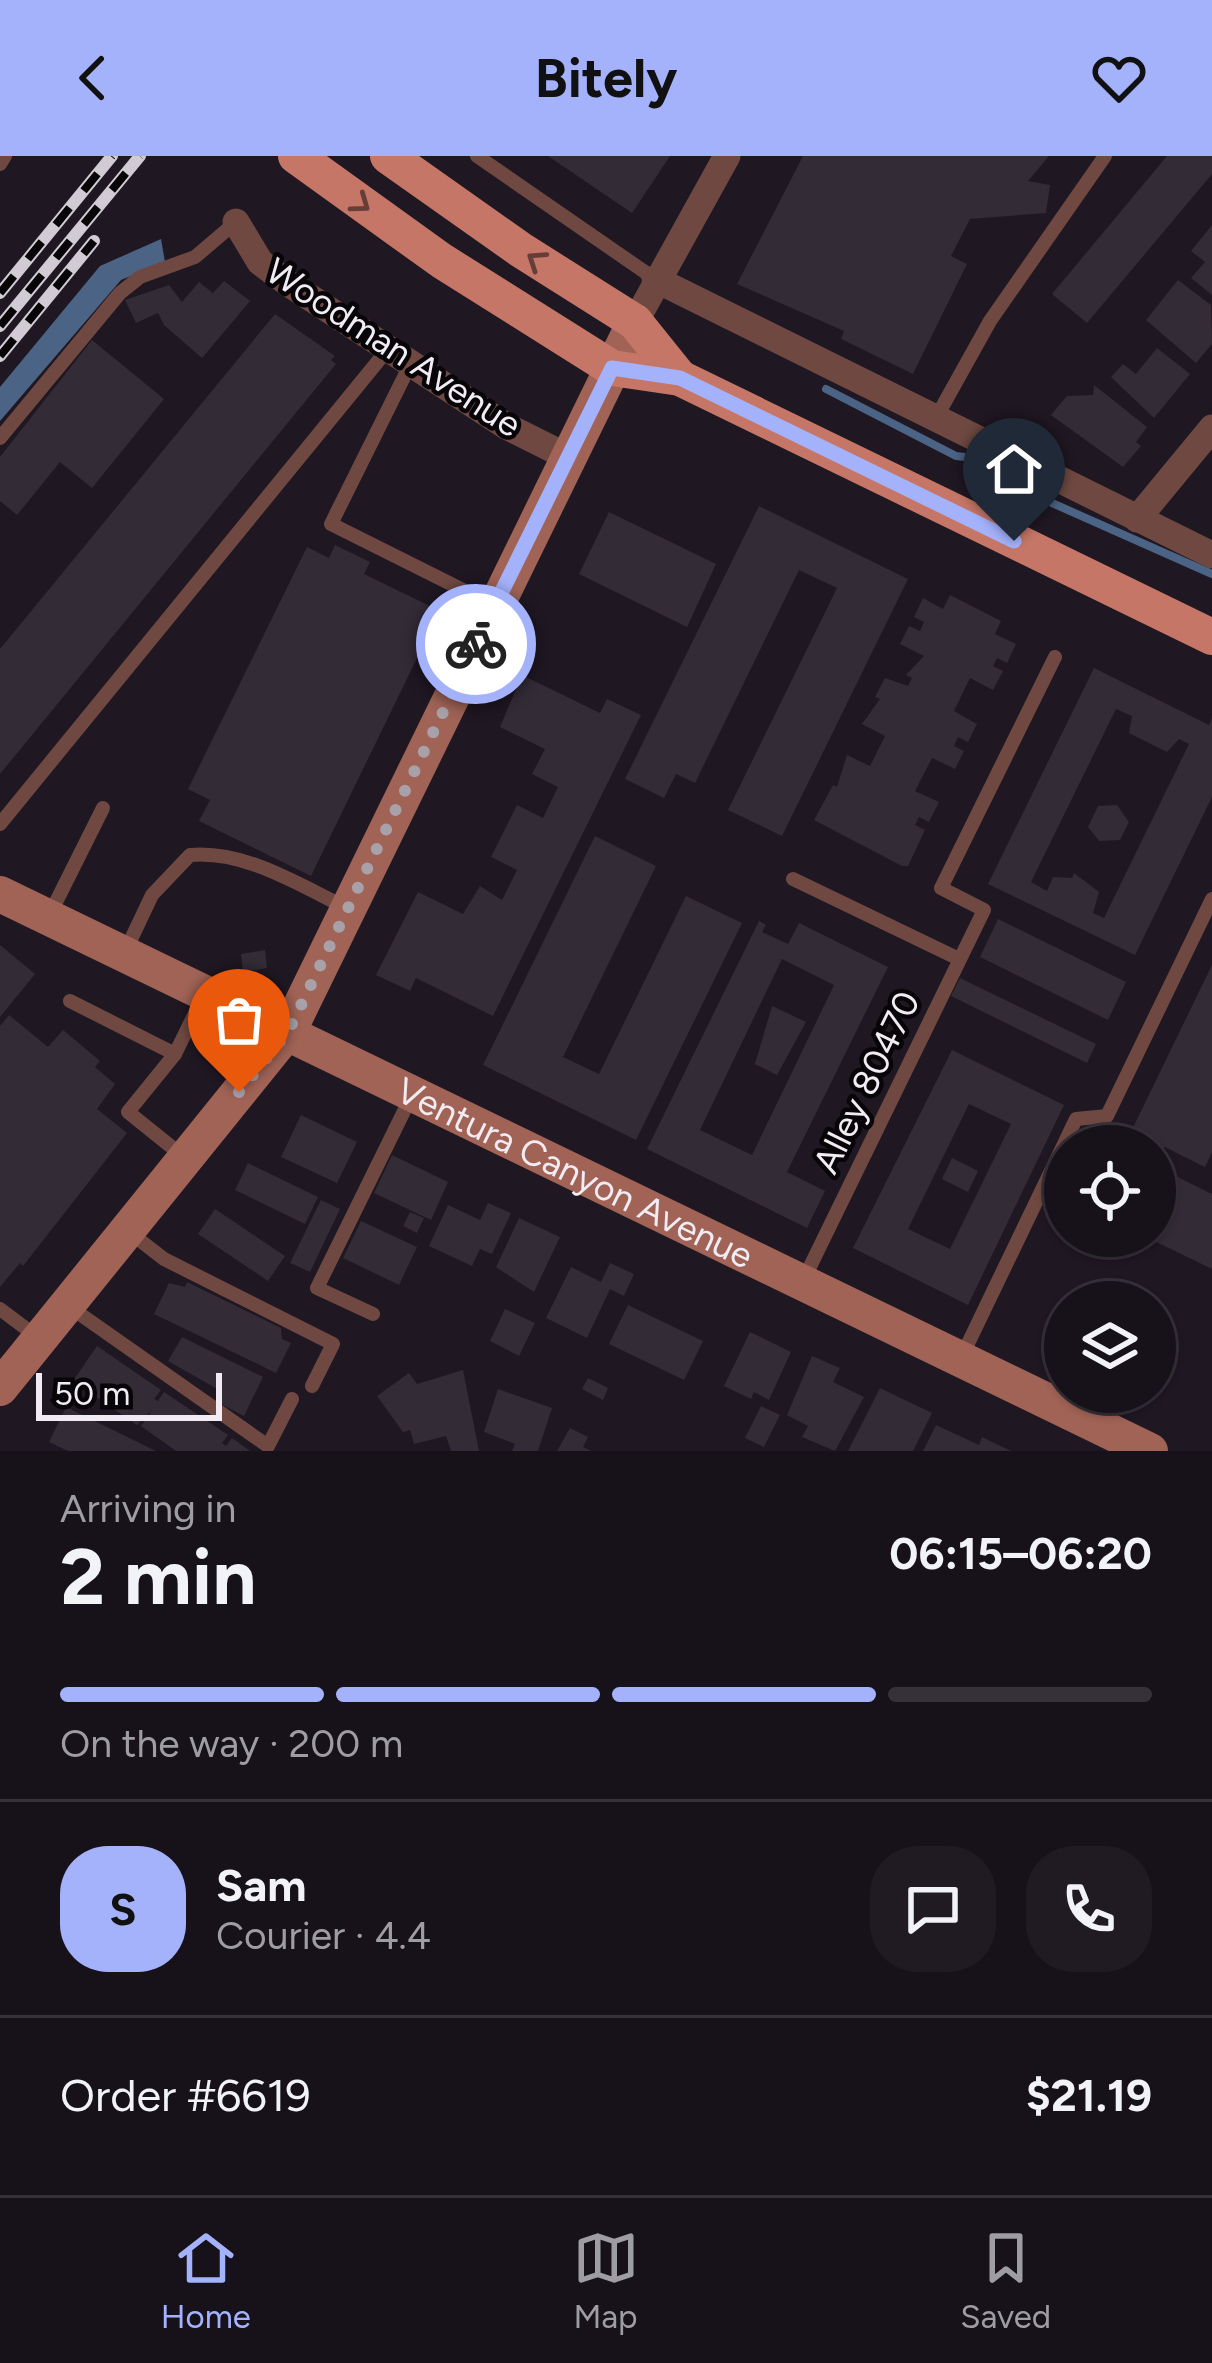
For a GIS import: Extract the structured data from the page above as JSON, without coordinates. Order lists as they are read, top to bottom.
{
  "streets": {
    "street": ["Woodman Avenue", "Ventura Canyon Avenue"],
    "lane": ["Alley 80470"]
  },
  "crossings": [
    ["Alley 80470", "Ventura Canyon Avenue"]
  ],
  "scale_bar": "50 m",
  "page": {
    "header": "Bitely",
    "scale": "50 m",
    "heading": ["2 min", "Arriving in", "06:15–06:20"],
    "panel": [
      "Sam",
      "Courier · 4.4",
      "Order #6619",
      "$21.19"
    ],
    "bar": "On the way · 200 m",
    "round": "S",
    "tabs": ["Home", "Map", "Saved"]
  }
}
